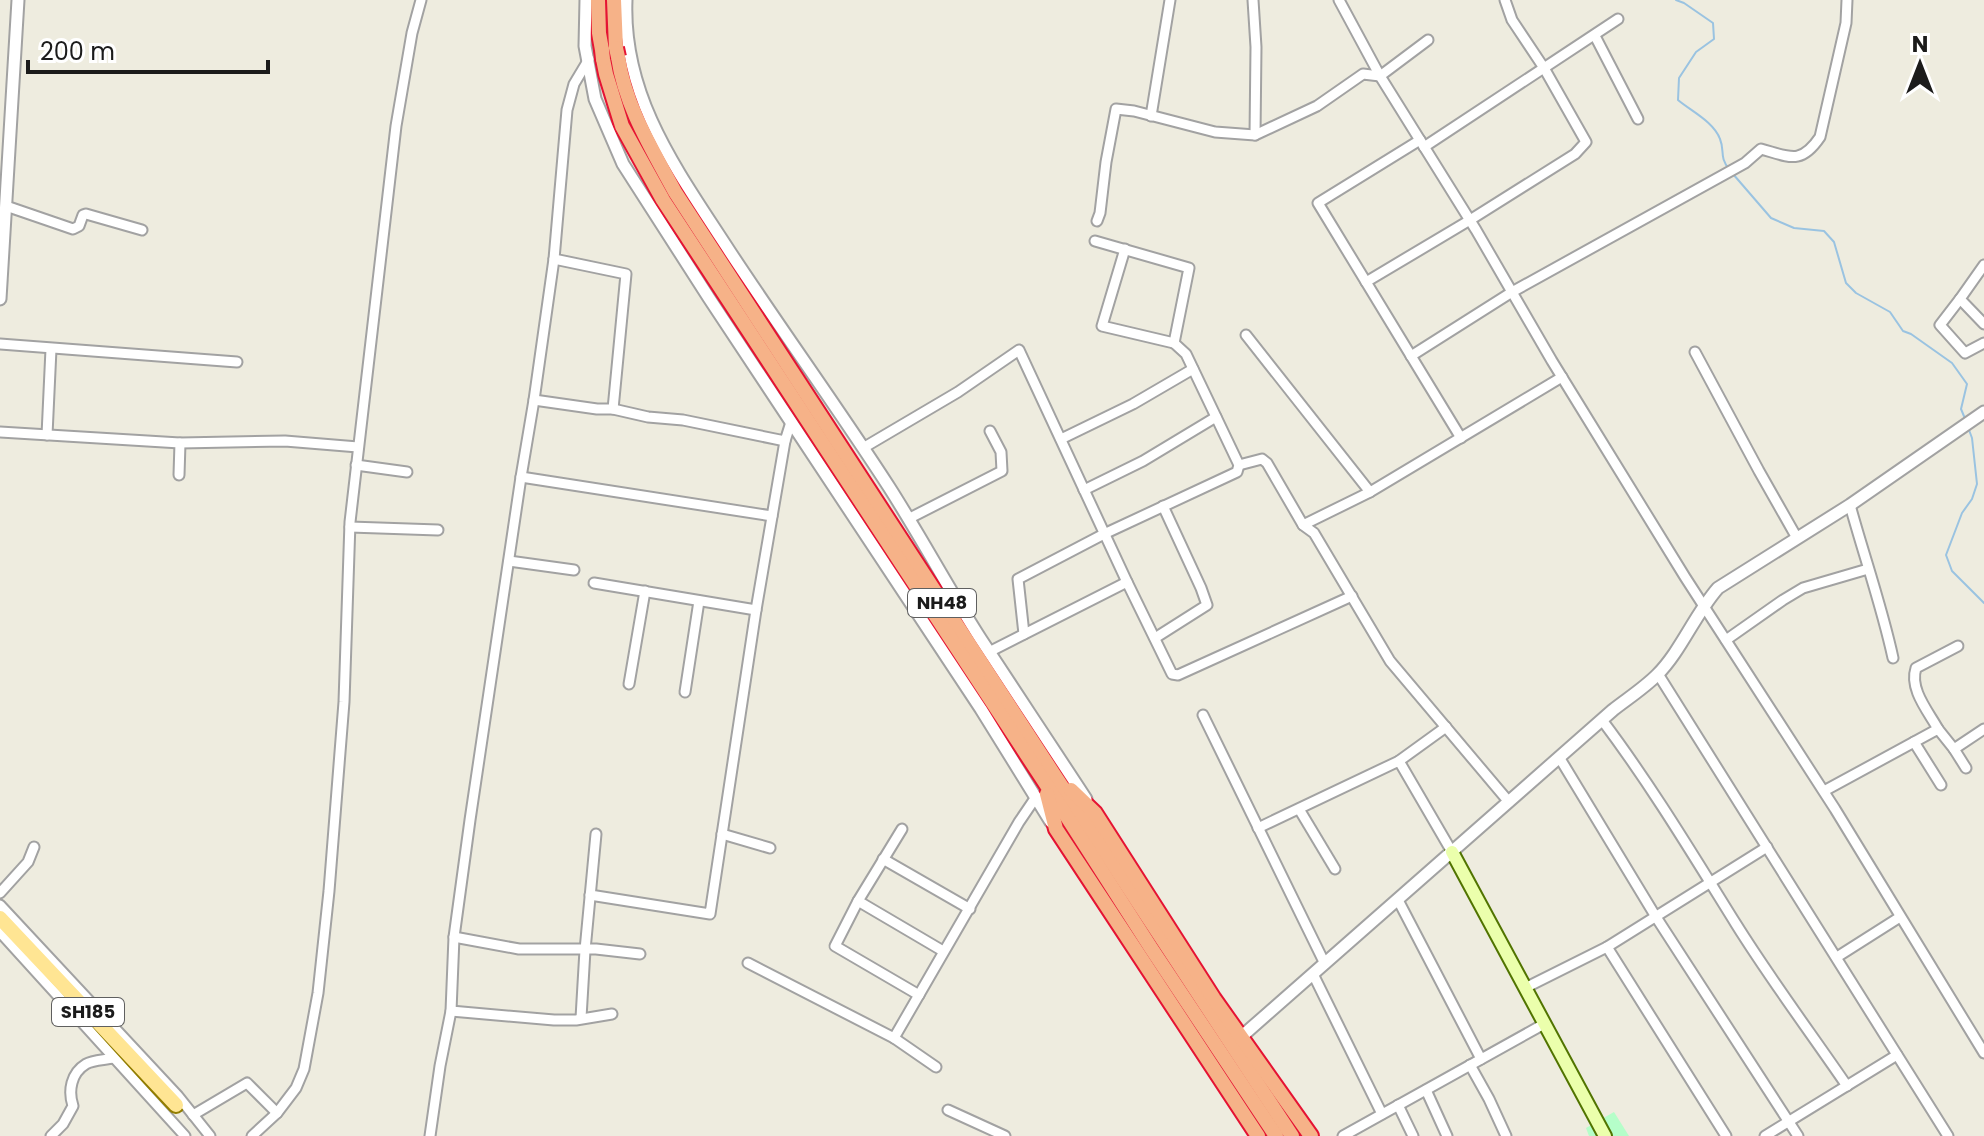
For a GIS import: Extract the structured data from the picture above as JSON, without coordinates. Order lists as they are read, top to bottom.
{
  "streets": {
    "highway": ["NH48"],
    "main road": ["SH185"]
  },
  "scale_bar": "200 m",
  "north": "top"
}
